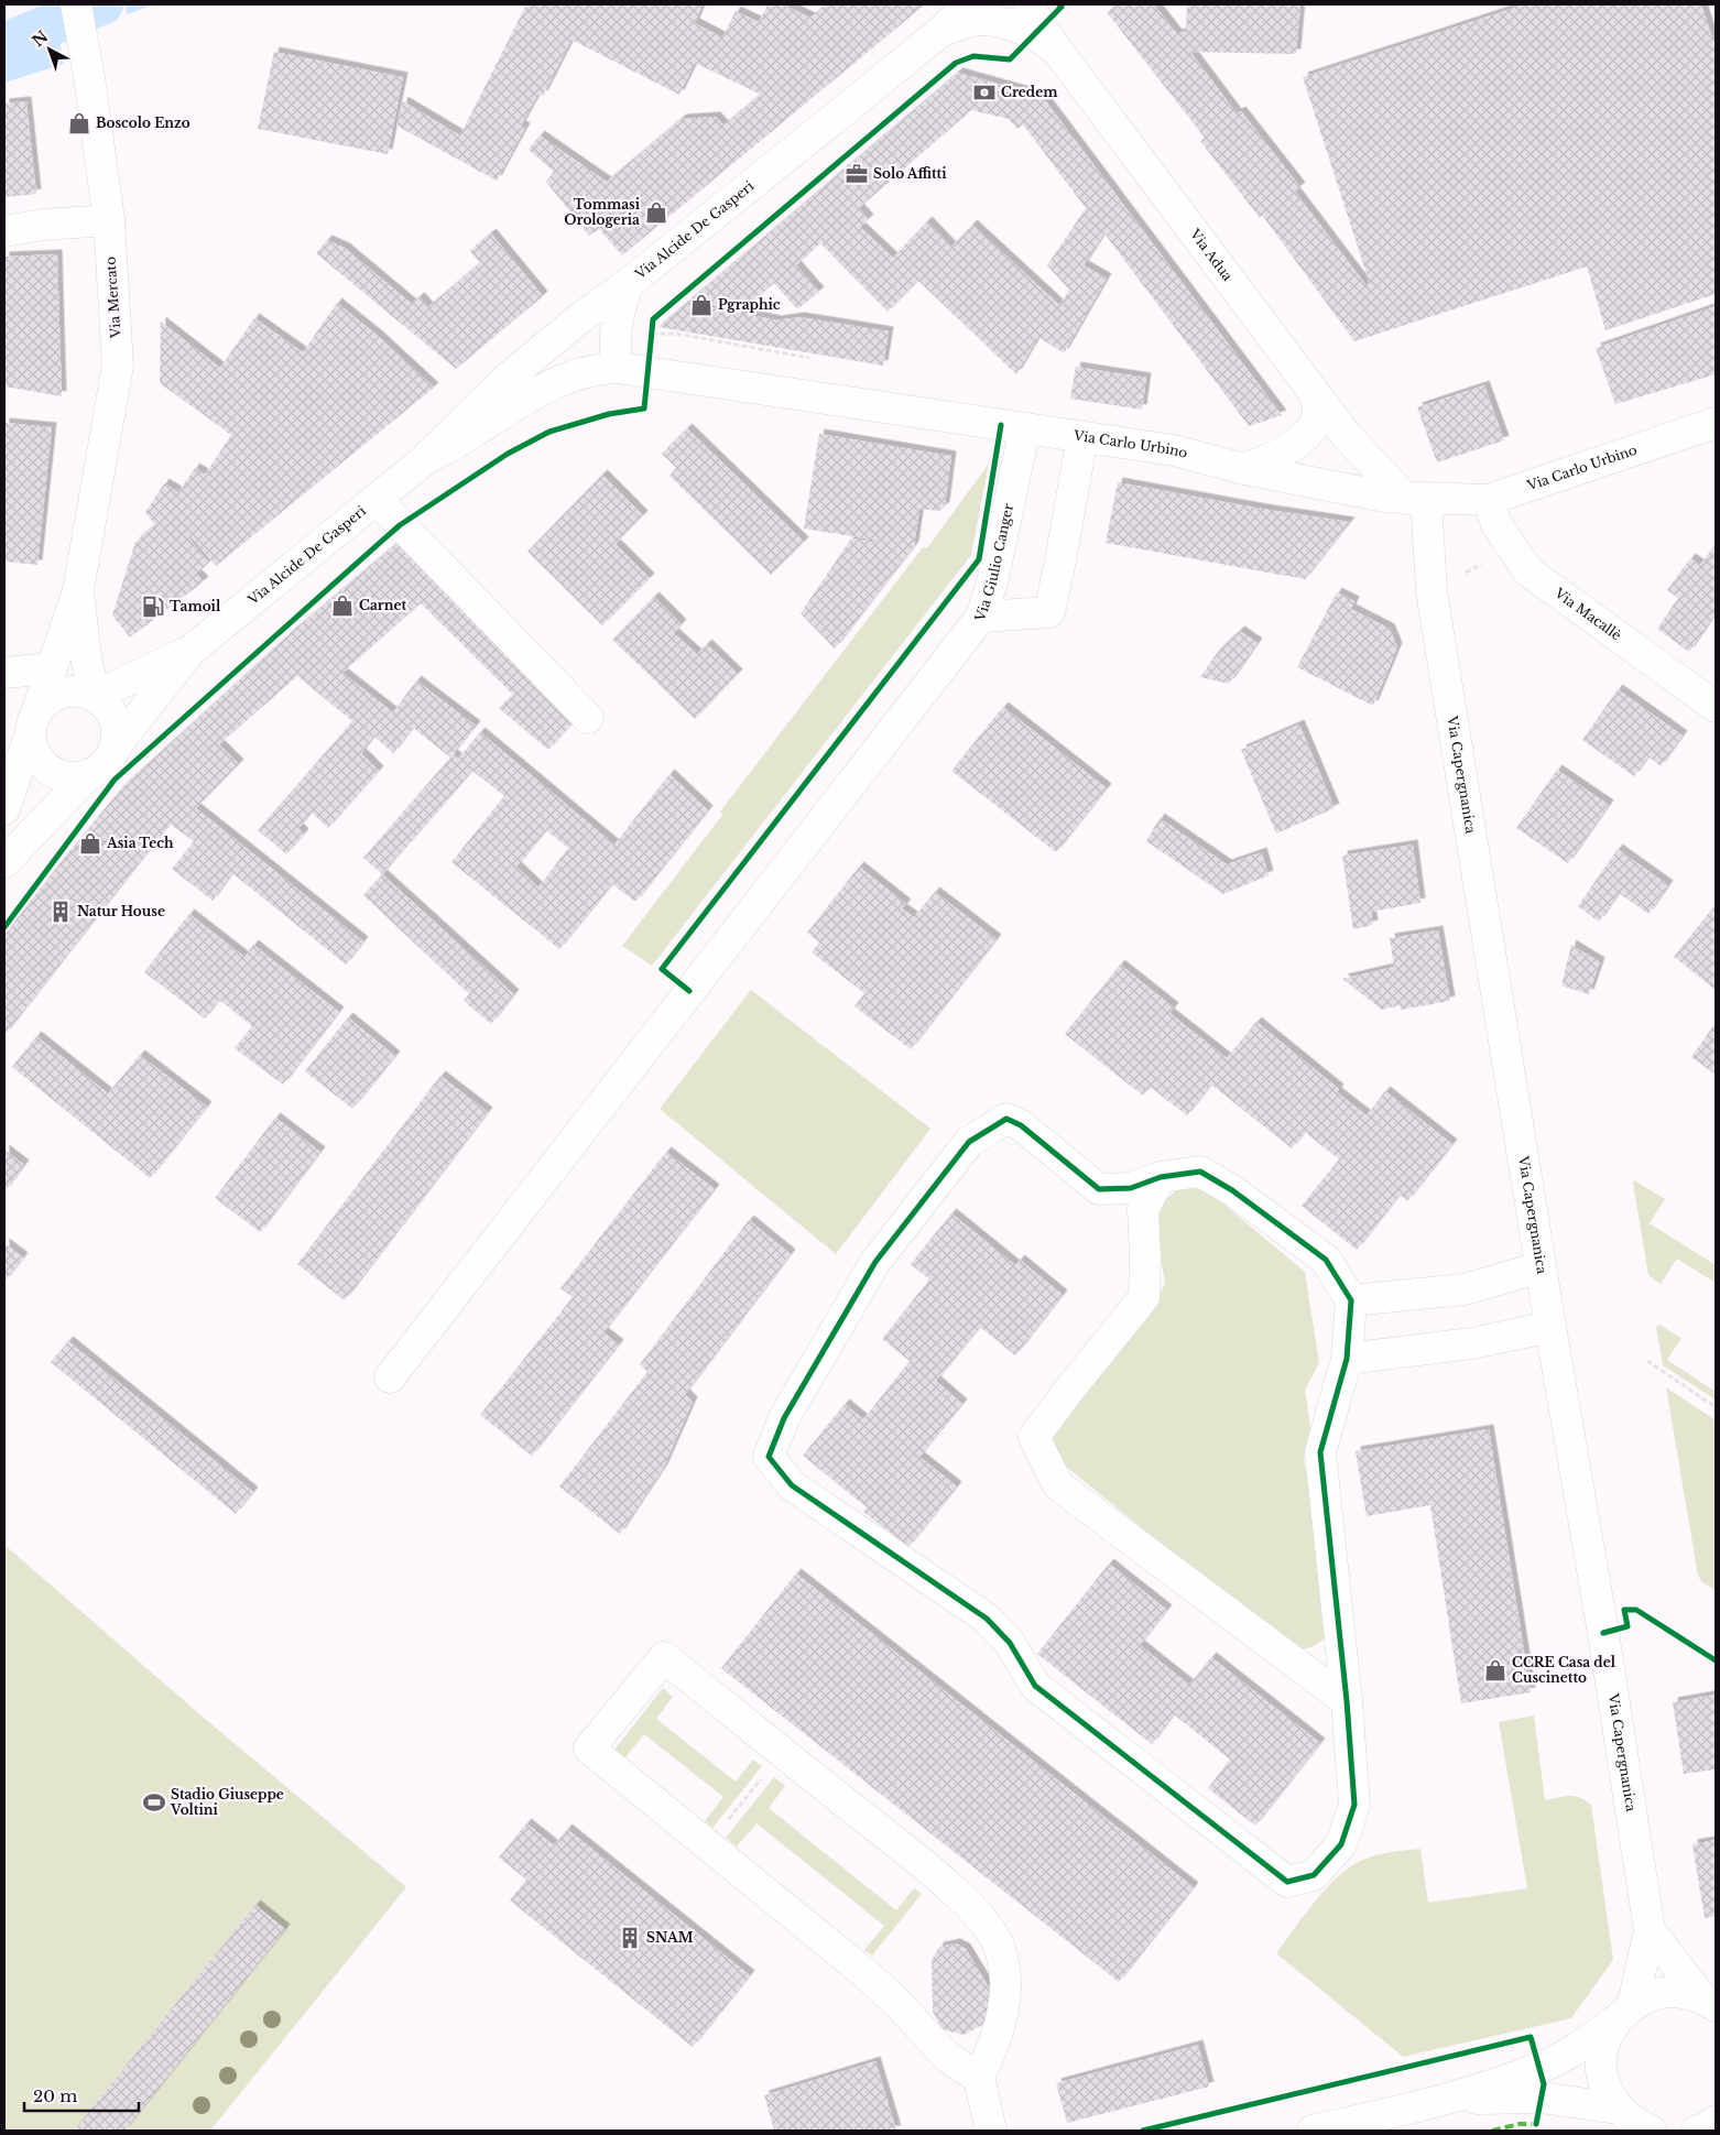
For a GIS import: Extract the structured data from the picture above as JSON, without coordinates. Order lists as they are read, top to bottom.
{
  "streets": {
    "street": [
      "Via Alcide De Gasperi",
      "Via Adua",
      "Via Mercato",
      "Via Carlo Urbino",
      "Via Giulio Canger",
      "Via Macallè",
      "Via Capergnanica"
    ]
  },
  "crossings": [
    ["Via Alcide De Gasperi", "Via Mercato"],
    ["Via Alcide De Gasperi", "Via Carlo Urbino"],
    ["Via Adua", "Via Carlo Urbino"],
    ["Via Adua", "Via Capergnanica"],
    ["Via Carlo Urbino", "Via Giulio Canger"],
    ["Via Carlo Urbino", "Via Macallè"],
    ["Via Carlo Urbino", "Via Capergnanica"]
  ],
  "places": {
    "bank": ["Credem"],
    "shop": [
      "Boscolo Enzo",
      "Tommasi Orologeria",
      "Pgraphic",
      "Carnet",
      "Asia Tech",
      "CCRE Casa del Cuscinetto"
    ],
    "office": ["Solo Affitti"],
    "fuel station": ["Tamoil"],
    "building": ["Natur House", "SNAM"],
    "sports": ["Stadio Giuseppe Voltini"]
  },
  "scale_bar": "20 m",
  "north": "top left"
}
